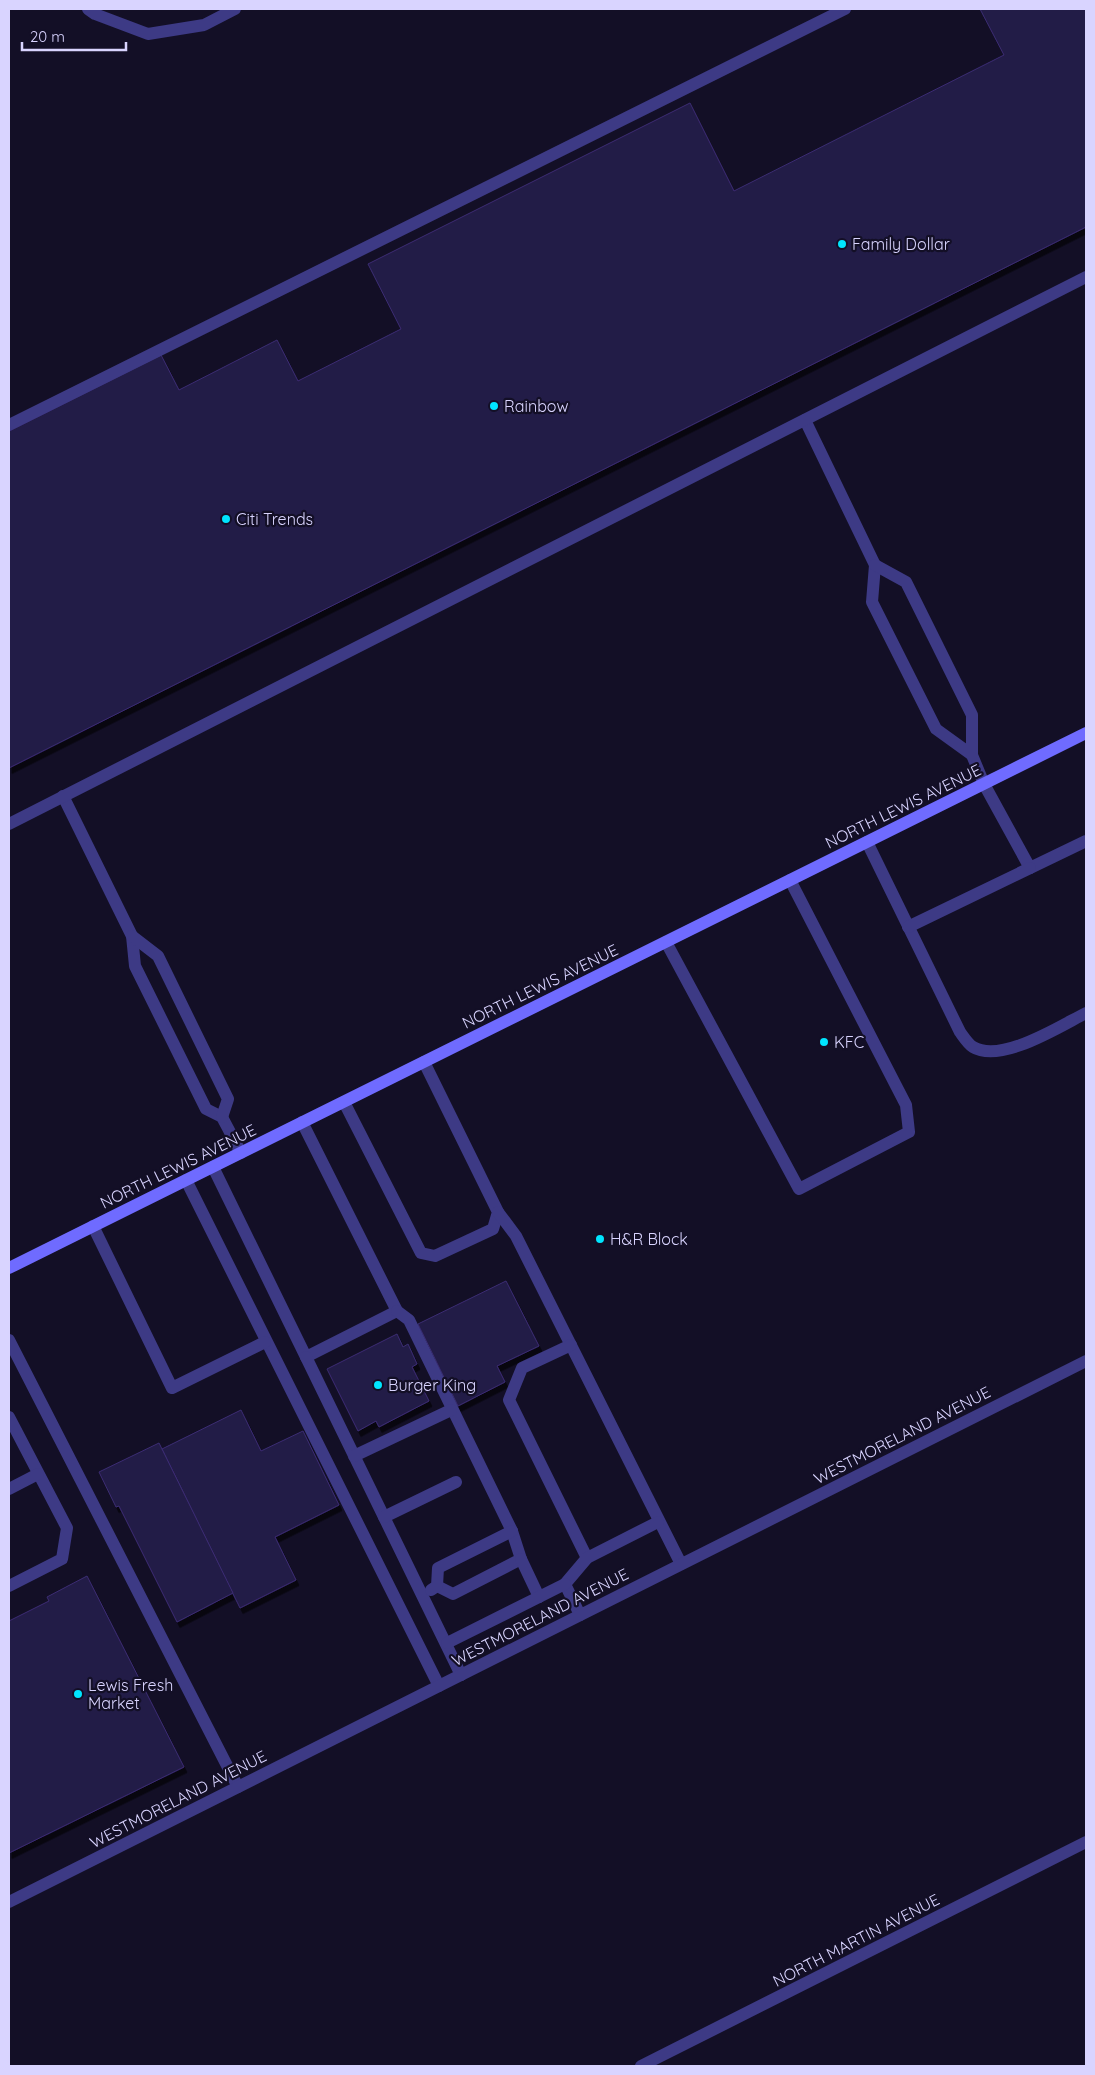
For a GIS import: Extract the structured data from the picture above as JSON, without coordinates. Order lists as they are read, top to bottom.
{
  "streets": {
    "main road": ["NORTH LEWIS AVENUE"],
    "street": ["WESTMORELAND AVENUE", "NORTH MARTIN AVENUE"]
  },
  "places": [
    "Family Dollar",
    "Rainbow",
    "Citi Trends",
    "KFC",
    "H&R Block",
    "Burger King",
    "Lewis Fresh Market"
  ],
  "scale_bar": "20 m"
}
